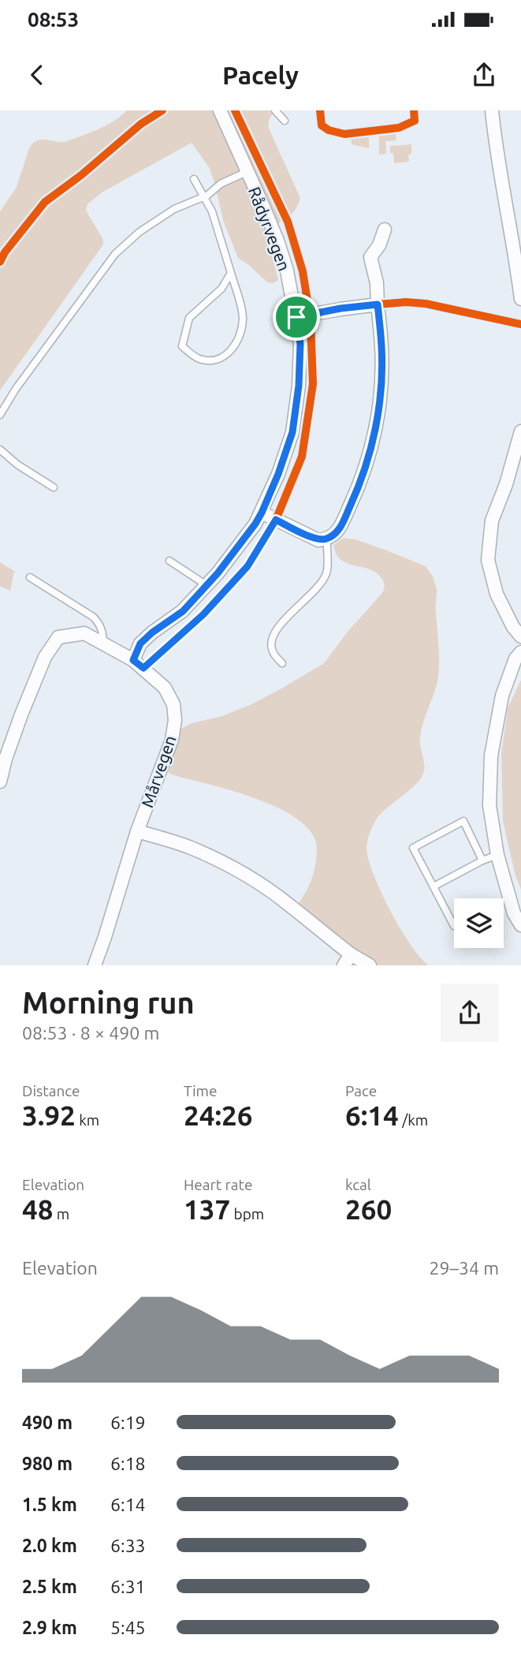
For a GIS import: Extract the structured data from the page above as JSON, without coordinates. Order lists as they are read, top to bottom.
{
  "streets": {
    "street": ["Rådyrvegen", "Mårvegen"]
  },
  "crossings": [
    ["Rådyrvegen", "Mårvegen"]
  ],
  "page": {
    "status": "08:53",
    "header": "Pacely",
    "heading": ["Morning run", "08:53 · 8 × 490 m"],
    "stats": [
      ["Distance", "3.92 km"],
      ["Time", "24:26"],
      ["Pace", "6:14 /km"],
      ["Elevation", "48 m"],
      ["Heart rate", "137 bpm"],
      ["kcal", "260"]
    ],
    "chart": ["Elevation", "29–34 m"],
    "list": [
      {
        "name": "490 m",
        "note": "6:19"
      },
      {
        "name": "980 m",
        "note": "6:18"
      },
      {
        "name": "1.5 km",
        "note": "6:14"
      },
      {
        "name": "2.0 km",
        "note": "6:33"
      },
      {
        "name": "2.5 km",
        "note": "6:31"
      },
      {
        "name": "2.9 km",
        "note": "5:45"
      }
    ]
  }
}
